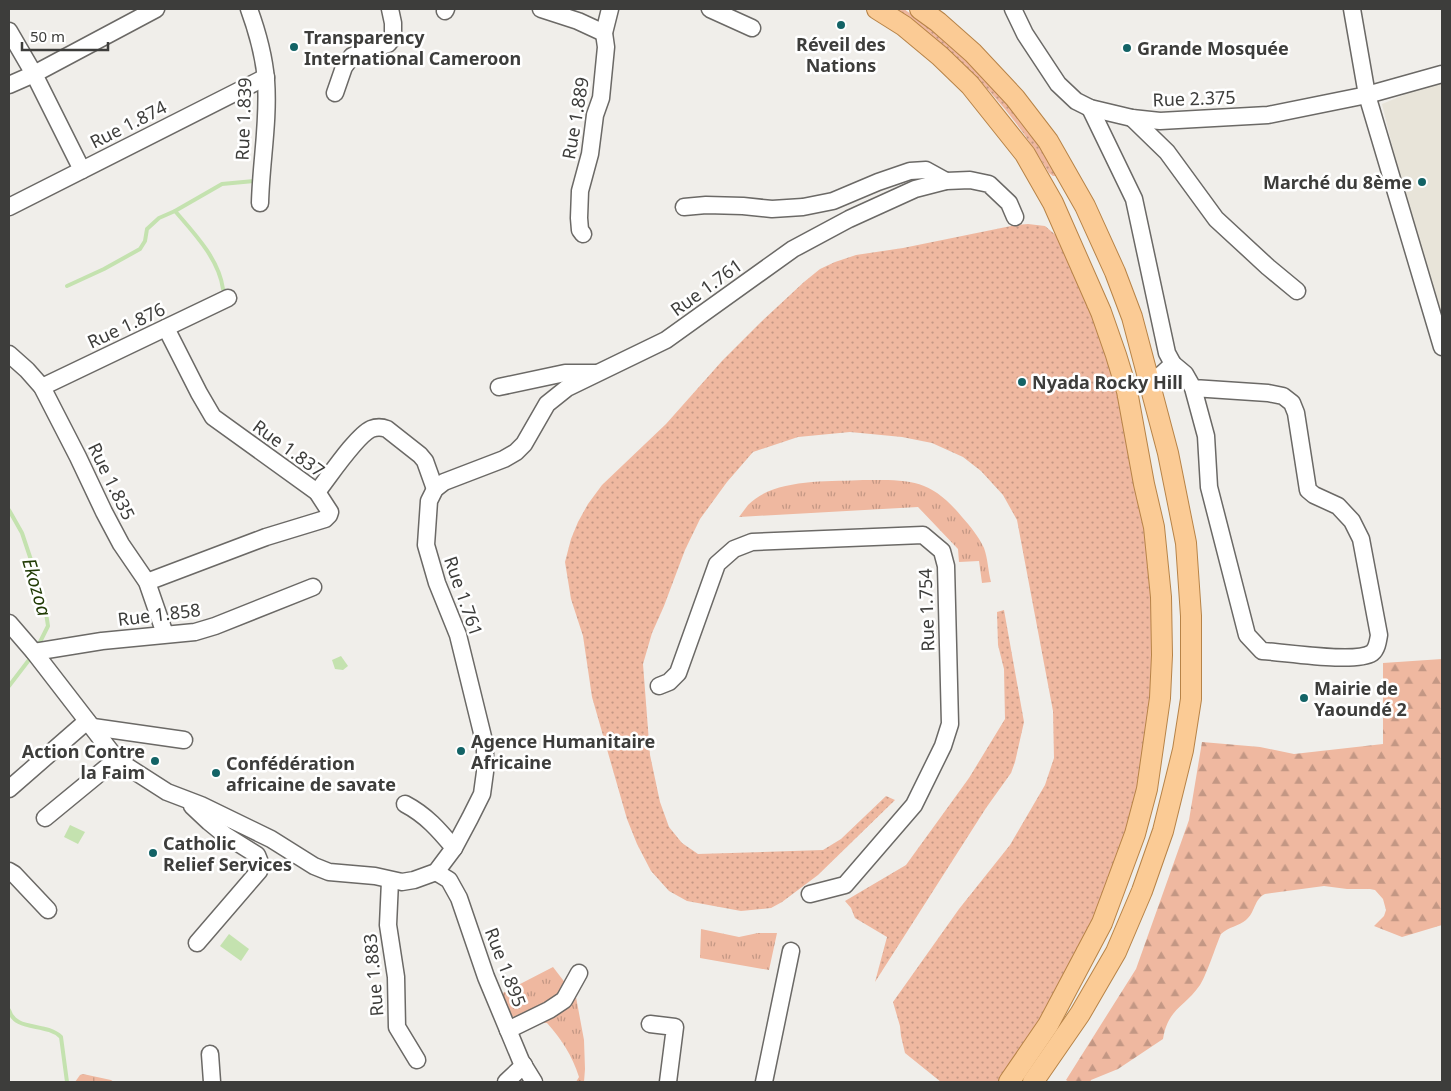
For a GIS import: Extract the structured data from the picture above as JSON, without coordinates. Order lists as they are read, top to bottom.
{
  "streets": {
    "street": [
      "Rue 2.375",
      "Rue 1.889",
      "Rue 1.839",
      "Rue 1.874",
      "Rue 1.761",
      "Rue 1.876",
      "Rue 1.837",
      "Rue 1.835",
      "Rue 1.754",
      "Rue 1.858",
      "Rue 1.895",
      "Rue 1.883"
    ]
  },
  "crossings": [
    ["Rue 1.839", "Rue 1.874"],
    ["Rue 1.761", "Rue 1.895"],
    ["Rue 1.876", "Rue 1.837"],
    ["Rue 1.876", "Rue 1.835"],
    ["Rue 1.837", "Rue 1.835"],
    ["Rue 1.835", "Rue 1.858"]
  ],
  "water": ["Ekozoa"],
  "places": [
    "Réveil des Nations",
    "Transparency International Cameroon",
    "Grande Mosquée",
    "Marché du 8ème",
    "Nyada Rocky Hill",
    "Mairie de Yaoundé 2",
    "Agence Humanitaire Africaine",
    "Action Contre la Faim",
    "Confédération africaine de savate",
    "Catholic Relief Services"
  ],
  "scale_bar": "50 m"
}
